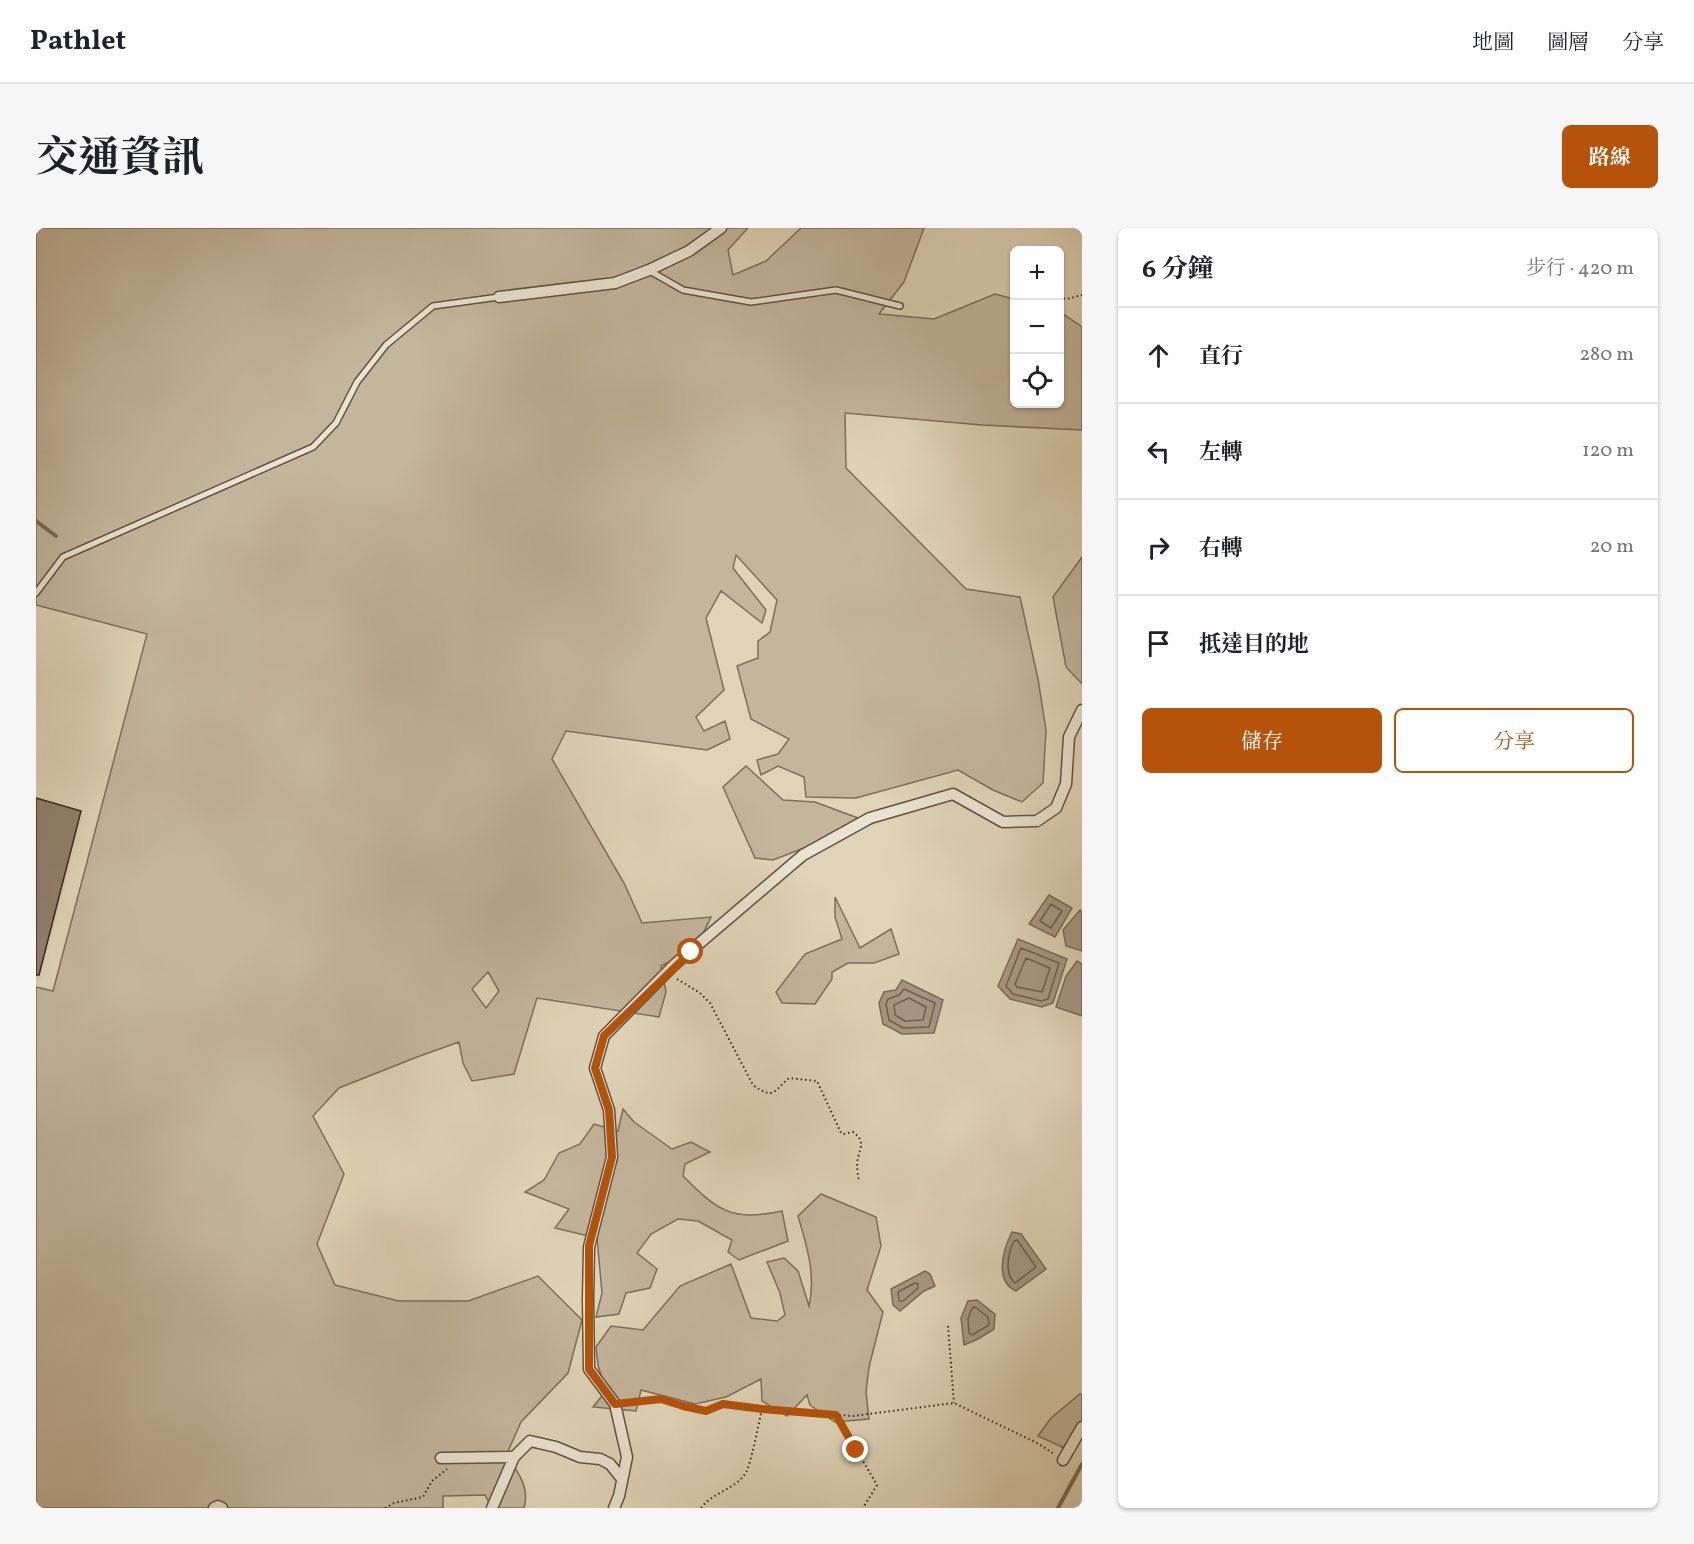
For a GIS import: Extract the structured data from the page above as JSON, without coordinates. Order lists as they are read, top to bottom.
{
  "page": {
    "header": "Pathlet",
    "nav": ["地圖", "圖層", "分享"],
    "title": "交通資訊",
    "buttons": [
      "路線",
      ["儲存", "分享"]
    ],
    "heading": ["6 分鐘", "步行 · 420 m"],
    "map_buttons": ["+", "−"],
    "list": [
      ["直行", "280 m"],
      ["左轉", "120 m"],
      ["右轉", "20 m"],
      "抵達目的地"
    ]
  }
}
